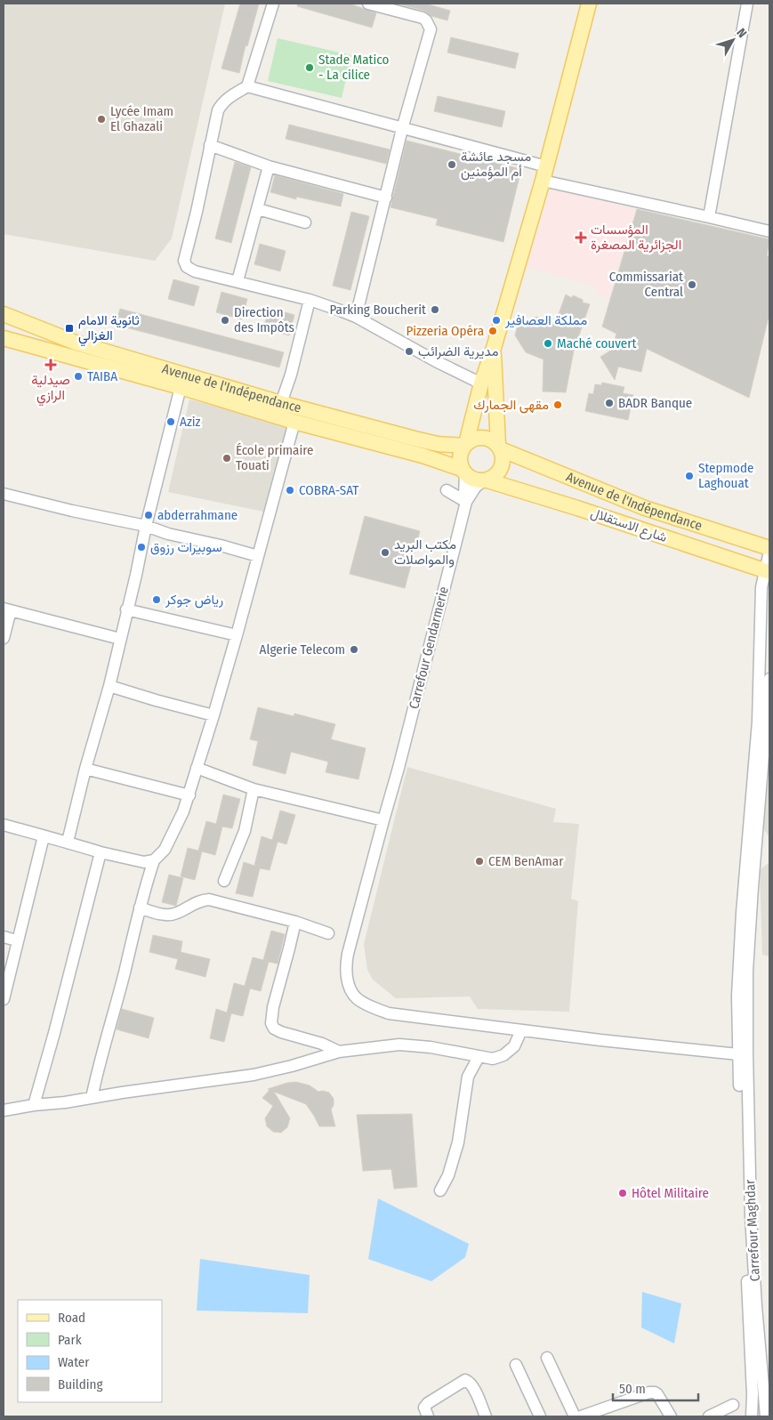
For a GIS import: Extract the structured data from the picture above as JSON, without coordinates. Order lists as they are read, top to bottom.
{
  "streets": {
    "main road": ["Avenue de l'Indépendance", "شارع الاستقلال", "Carrefour Gendarmerie"],
    "street": ["Carrefour Maghdar"]
  },
  "crossings": [
    ["Avenue de l'Indépendance", "شارع الاستقلال"],
    ["Avenue de l'Indépendance", "Carrefour Gendarmerie"],
    ["شارع الاستقلال", "Carrefour Gendarmerie"],
    ["Carrefour Gendarmerie", "Carrefour Maghdar"]
  ],
  "places": {
    "other": [
      "Stade Matico - La cilice",
      "Lycée Imam El Ghazali",
      "مسجد عائشة أم المؤمنين",
      "Commissariat Central",
      "Parking Boucherit",
      "Direction des Impôts",
      "مملكة العصافير",
      "Pizzeria Opéra",
      "Maché couvert",
      "مديرية الضرائب",
      "TAIBA",
      "BADR Banque",
      "مقهى الجمارك",
      "Aziz",
      "École primaire Touati",
      "Stepmode Laghouat",
      "COBRA-SAT",
      "abderrahmane",
      "سوبيرات رزوق",
      "مكتب البريد والمواصلات",
      "رياض جوكر",
      "Algerie Telecom",
      "CEM BenAmar",
      "Hôtel Militaire"
    ],
    "health": ["المؤسسات الجزائرية المصغرة", "صيدلية الرازي"],
    "transit": ["ثانوية الامام الغزالي"]
  },
  "legend": [
    "Road",
    "Park",
    "Water",
    "Building"
  ],
  "scale_bar": "50 m",
  "north": "top right"
}
